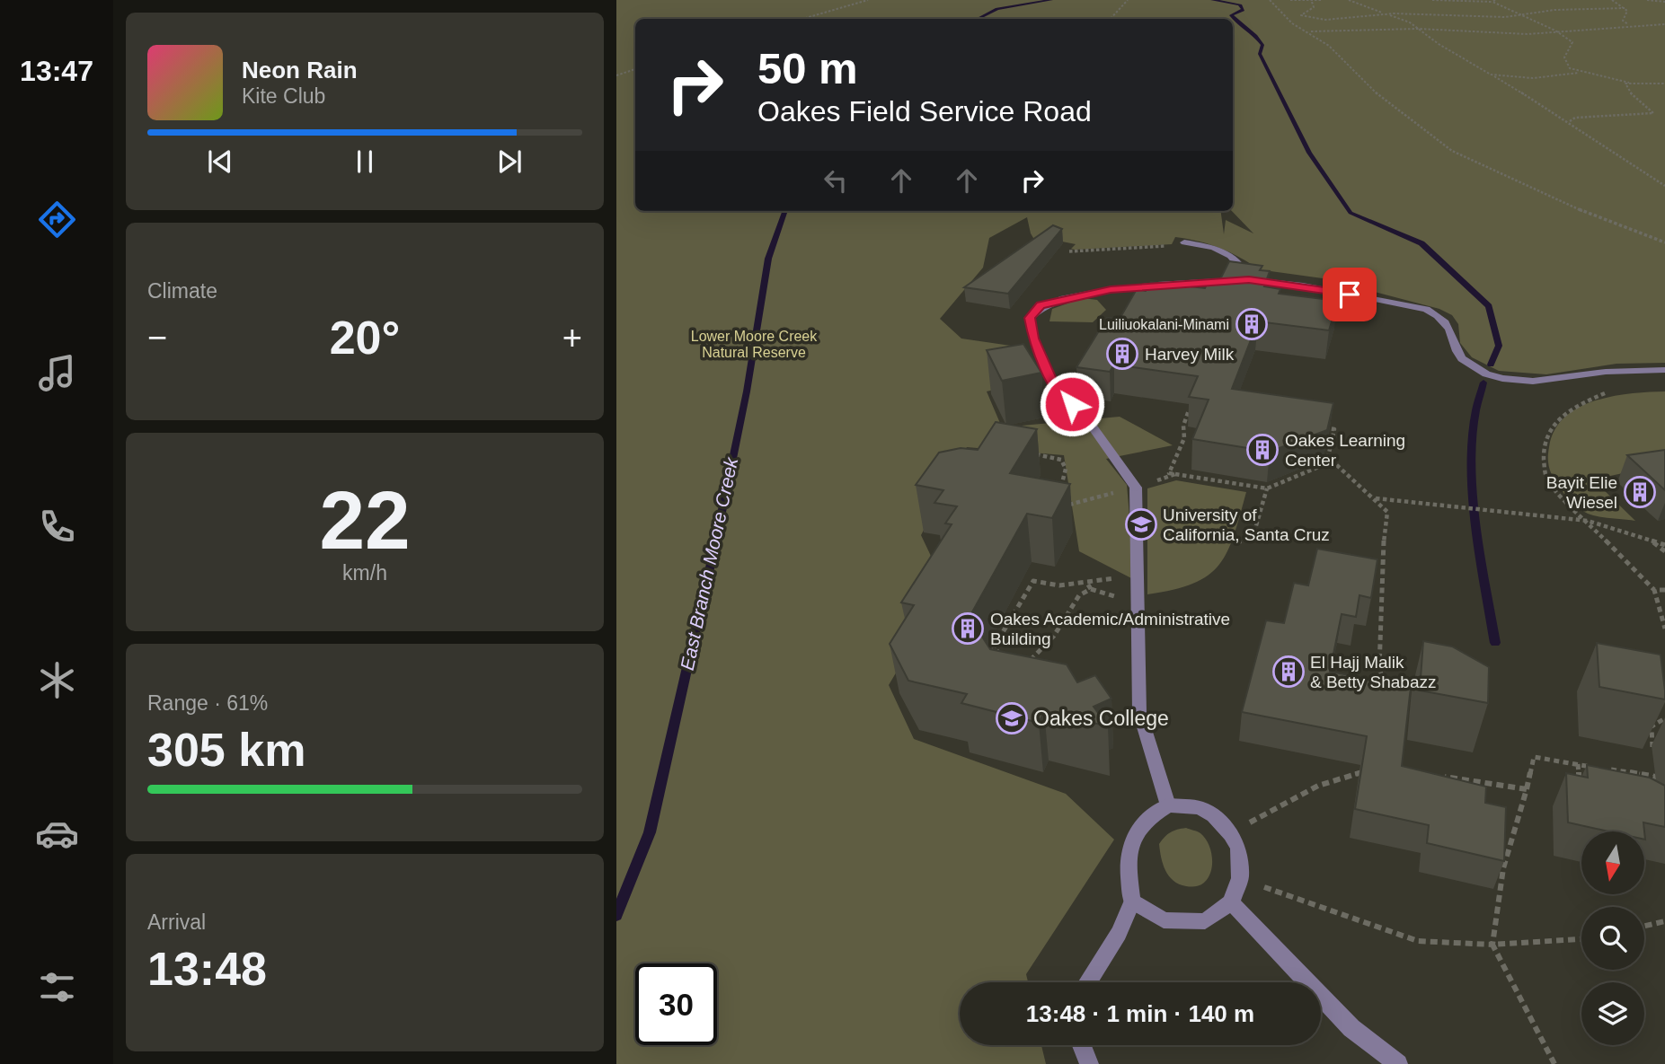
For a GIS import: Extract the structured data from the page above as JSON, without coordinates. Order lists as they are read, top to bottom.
{
  "water": ["East Branch Moore Creek"],
  "parks": ["Lower Moore Creek Natural Reserve"],
  "places": {
    "building": [
      "Luiliuokalani-Minami",
      "Harvey Milk",
      "Oakes Learning Center",
      "Bayit Elie Wiesel",
      "Oakes Academic/Administrative Building",
      "El Hajj Malik & Betty Shabazz"
    ],
    "school or university": ["University of California, Santa Cruz", "Oakes College"]
  },
  "north": "bottom",
  "page": {
    "tabs": "13:47",
    "turn": ["50 m", "Oakes Field Service Road"],
    "song": ["Neon Rain", "Kite Club"],
    "tile": [
      "Climate",
      ["22", "km/h"],
      ["Range · 61%", "305 km"],
      ["Arrival", "13:48"]
    ],
    "heat": ["−", "20°", "+"],
    "limit": "30",
    "trip": "13:48 · 1 min · 140 m"
  }
}
